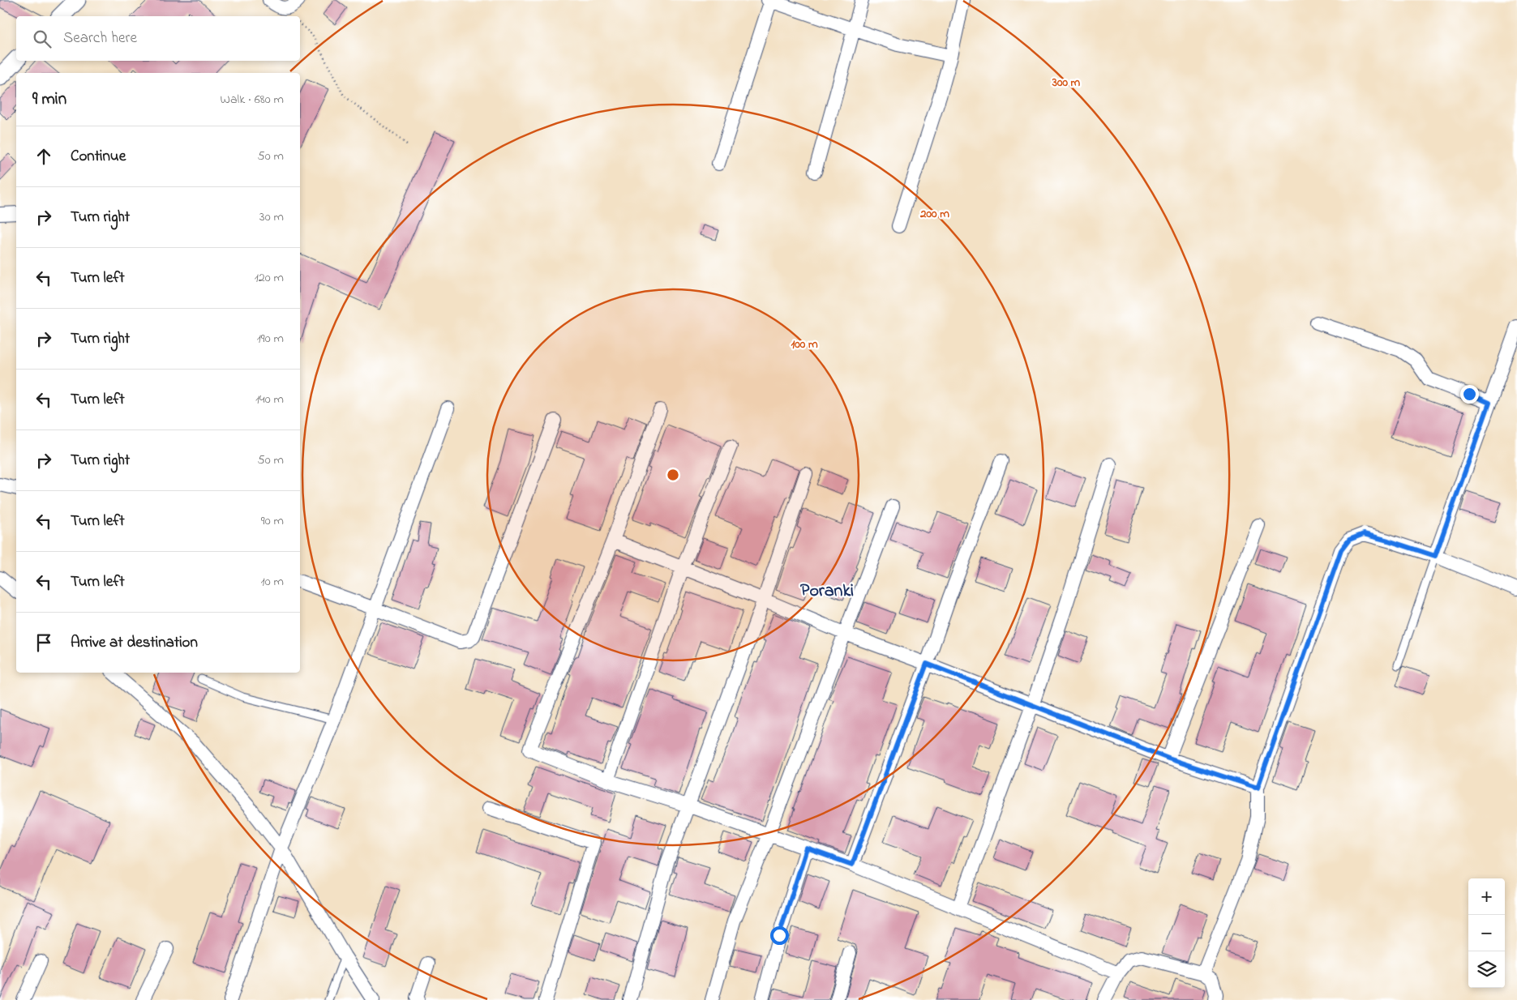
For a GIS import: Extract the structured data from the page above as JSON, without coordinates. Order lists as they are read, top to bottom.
{
  "districts": ["Poranki"],
  "page": {
    "search": "Search here",
    "heading": ["9 min", "Walk · 680 m"],
    "list": [
      ["Continue", "50 m"],
      ["Turn right", "30 m"],
      ["Turn left", "120 m"],
      ["Turn right", "190 m"],
      ["Turn left", "140 m"],
      ["Turn right", "50 m"],
      ["Turn left", "90 m"],
      ["Turn left", "10 m"],
      "Arrive at destination"
    ],
    "map_buttons": ["+", "−"]
  },
  "rings": ["300 m", "200 m", "100 m"]
}
